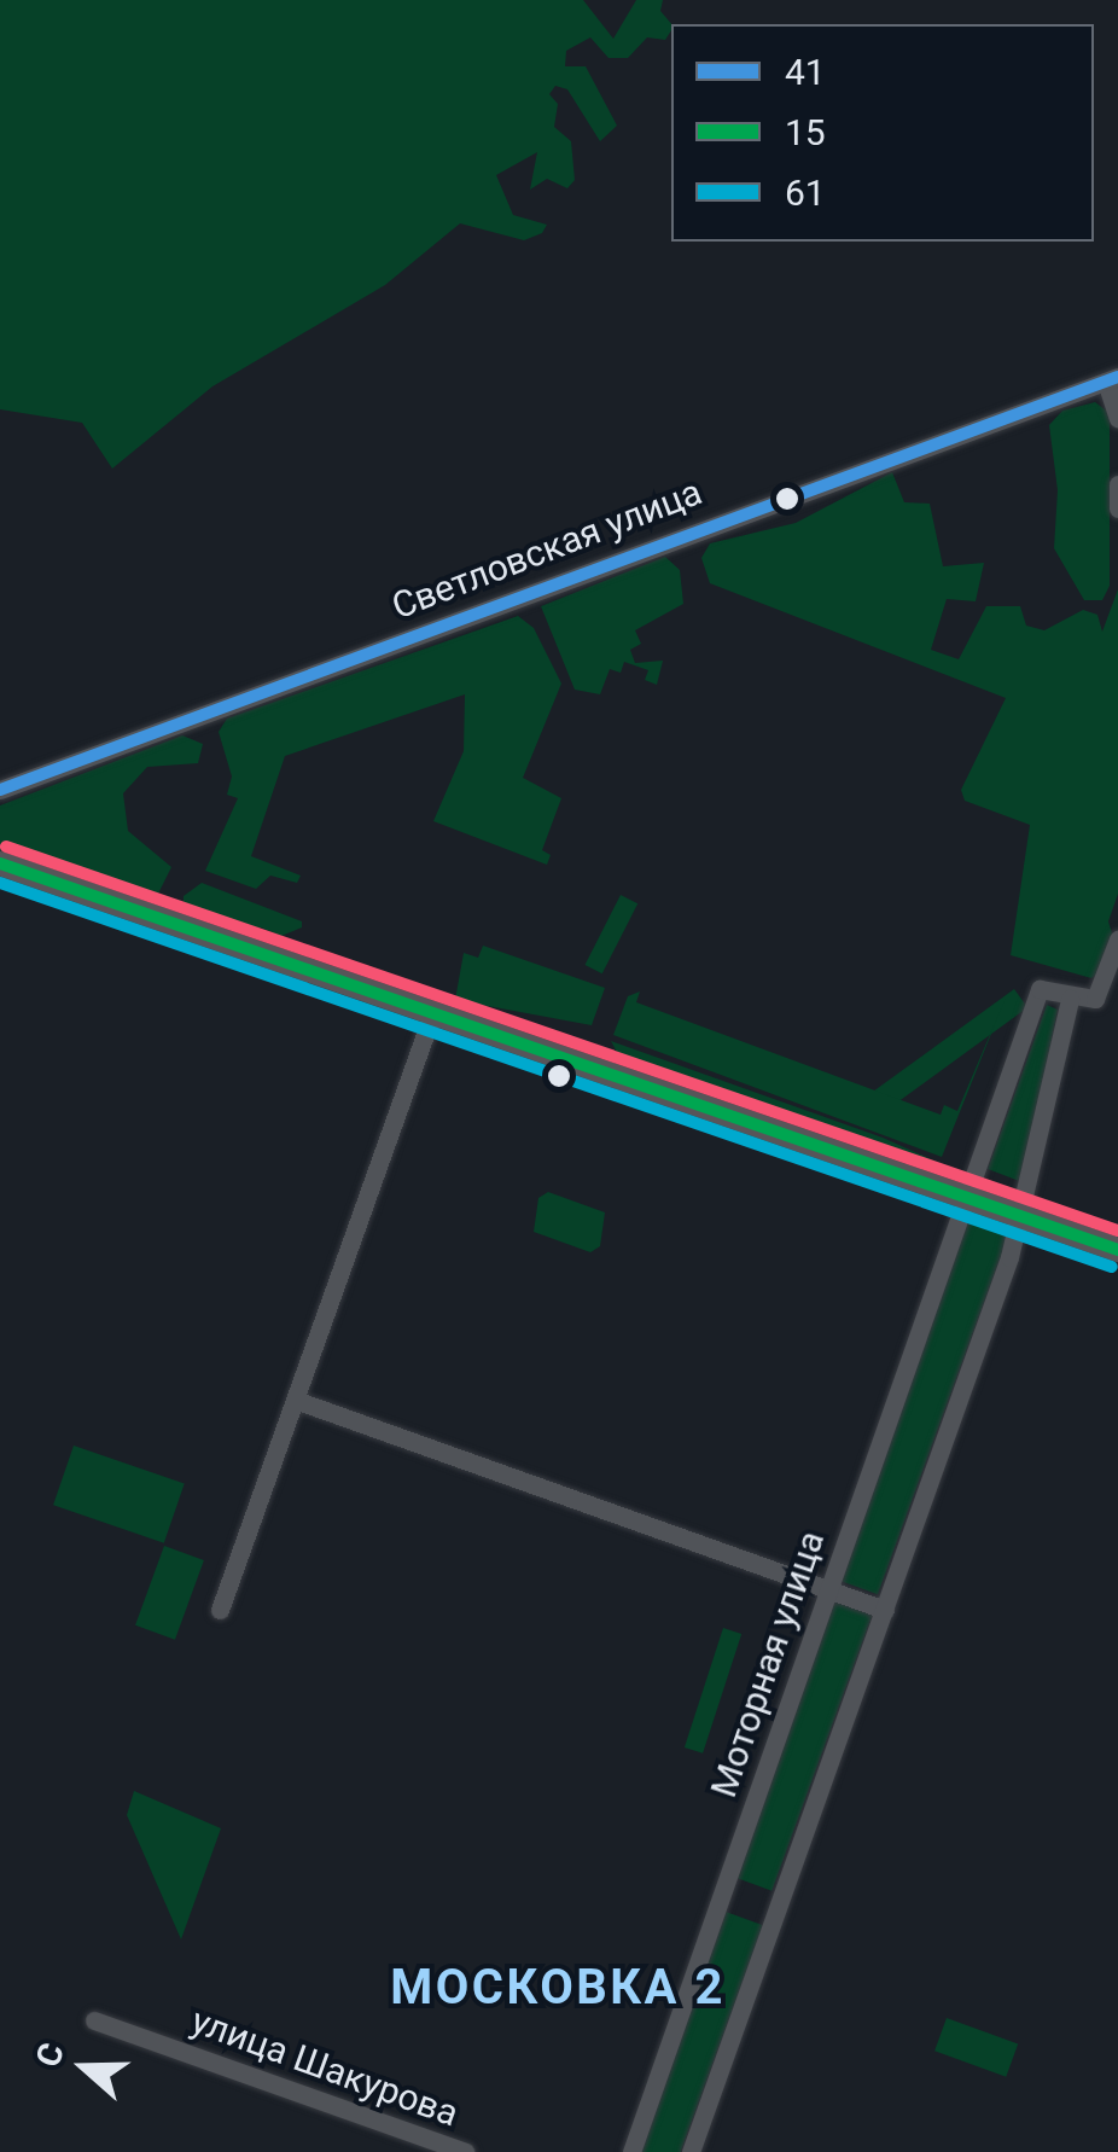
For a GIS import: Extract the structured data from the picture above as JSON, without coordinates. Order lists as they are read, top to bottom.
{
  "streets": {
    "street": ["Светловская улица", "Моторная улица", "улица Шакурова"]
  },
  "districts": ["МОСКОВКА 2"],
  "lines": ["transit line 41", "transit line 15", "transit line 61"],
  "legend": ["41", "15", "61"],
  "north": "left"
}
